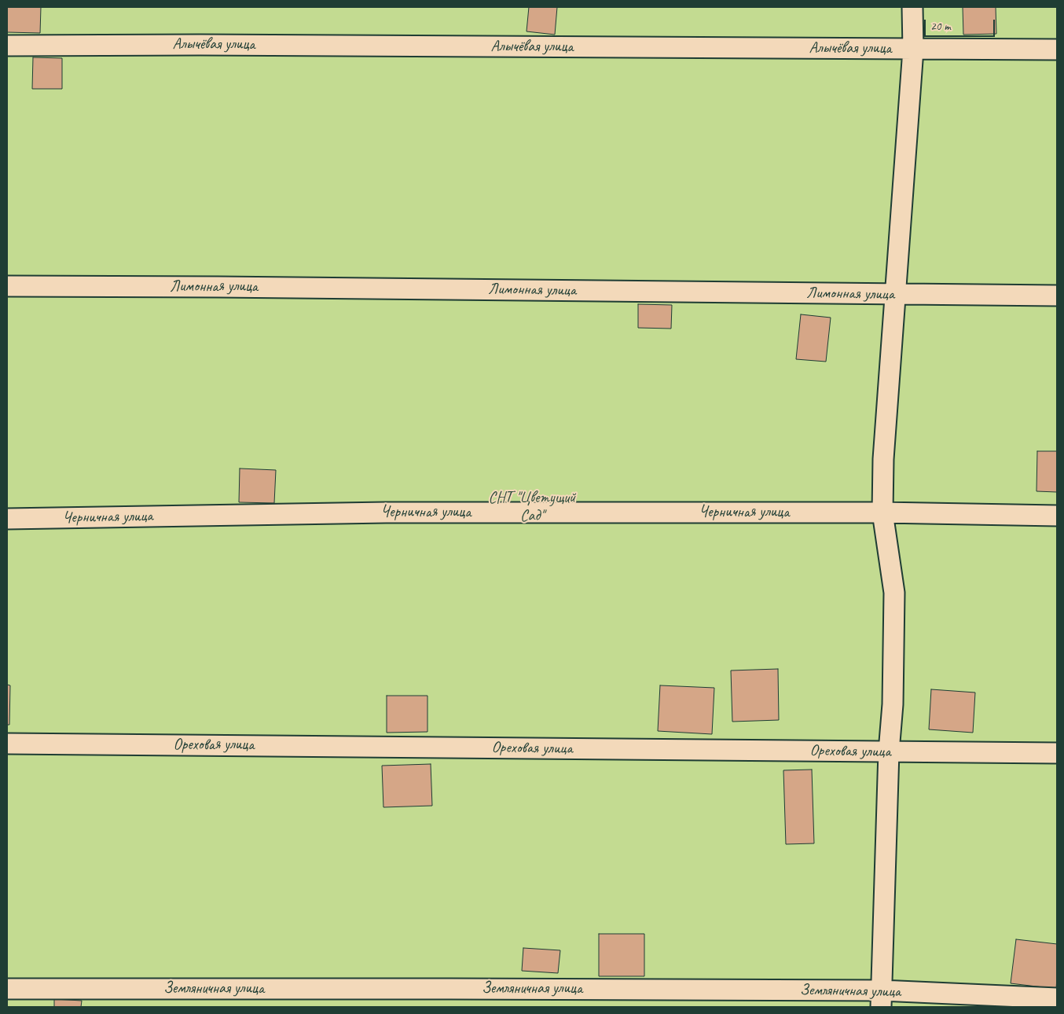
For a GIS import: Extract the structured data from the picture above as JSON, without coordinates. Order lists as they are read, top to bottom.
{
  "streets": {
    "street": [
      "Алычёвая улица",
      "Лимонная улица",
      "Черничная улица",
      "Ореховая улица",
      "Земляничная улица"
    ]
  },
  "parks": ["СНТ \"Цветущий Сад\""],
  "scale_bar": "20 m"
}
